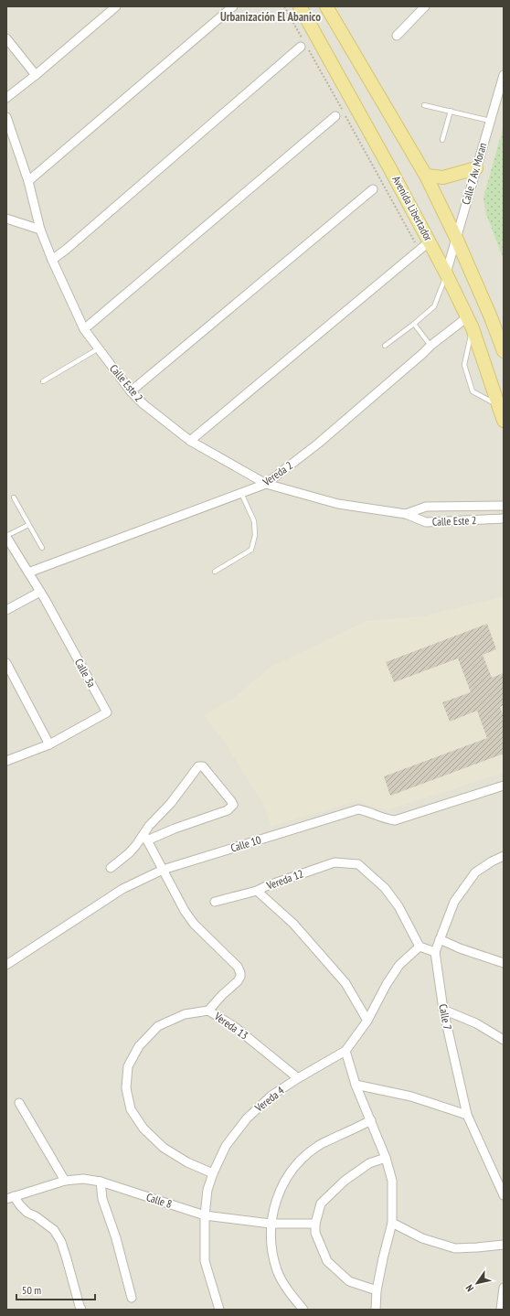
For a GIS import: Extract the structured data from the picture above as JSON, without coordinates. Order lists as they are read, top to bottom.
{
  "streets": {
    "main road": ["Avenida Libertador"],
    "street": [
      "Calle 7 Av. Moran",
      "Calle Este 2",
      "Vereda 2",
      "Calle 3a",
      "Calle 10",
      "Vereda 12",
      "Calle 7",
      "Vereda 13",
      "Vereda 4",
      "Calle 8"
    ]
  },
  "crossings": [
    ["Calle 7 Av. Moran", "Avenida Libertador"],
    ["Avenida Libertador", "Vereda 2"],
    ["Calle Este 2", "Vereda 2"],
    ["Vereda 2", "Calle 3a"],
    ["Vereda 12", "Vereda 4"],
    ["Vereda 13", "Vereda 4"],
    ["Vereda 4", "Calle 8"]
  ],
  "districts": ["Urbanización El Abanico"],
  "scale_bar": "50 m",
  "north": "bottom left"
}
